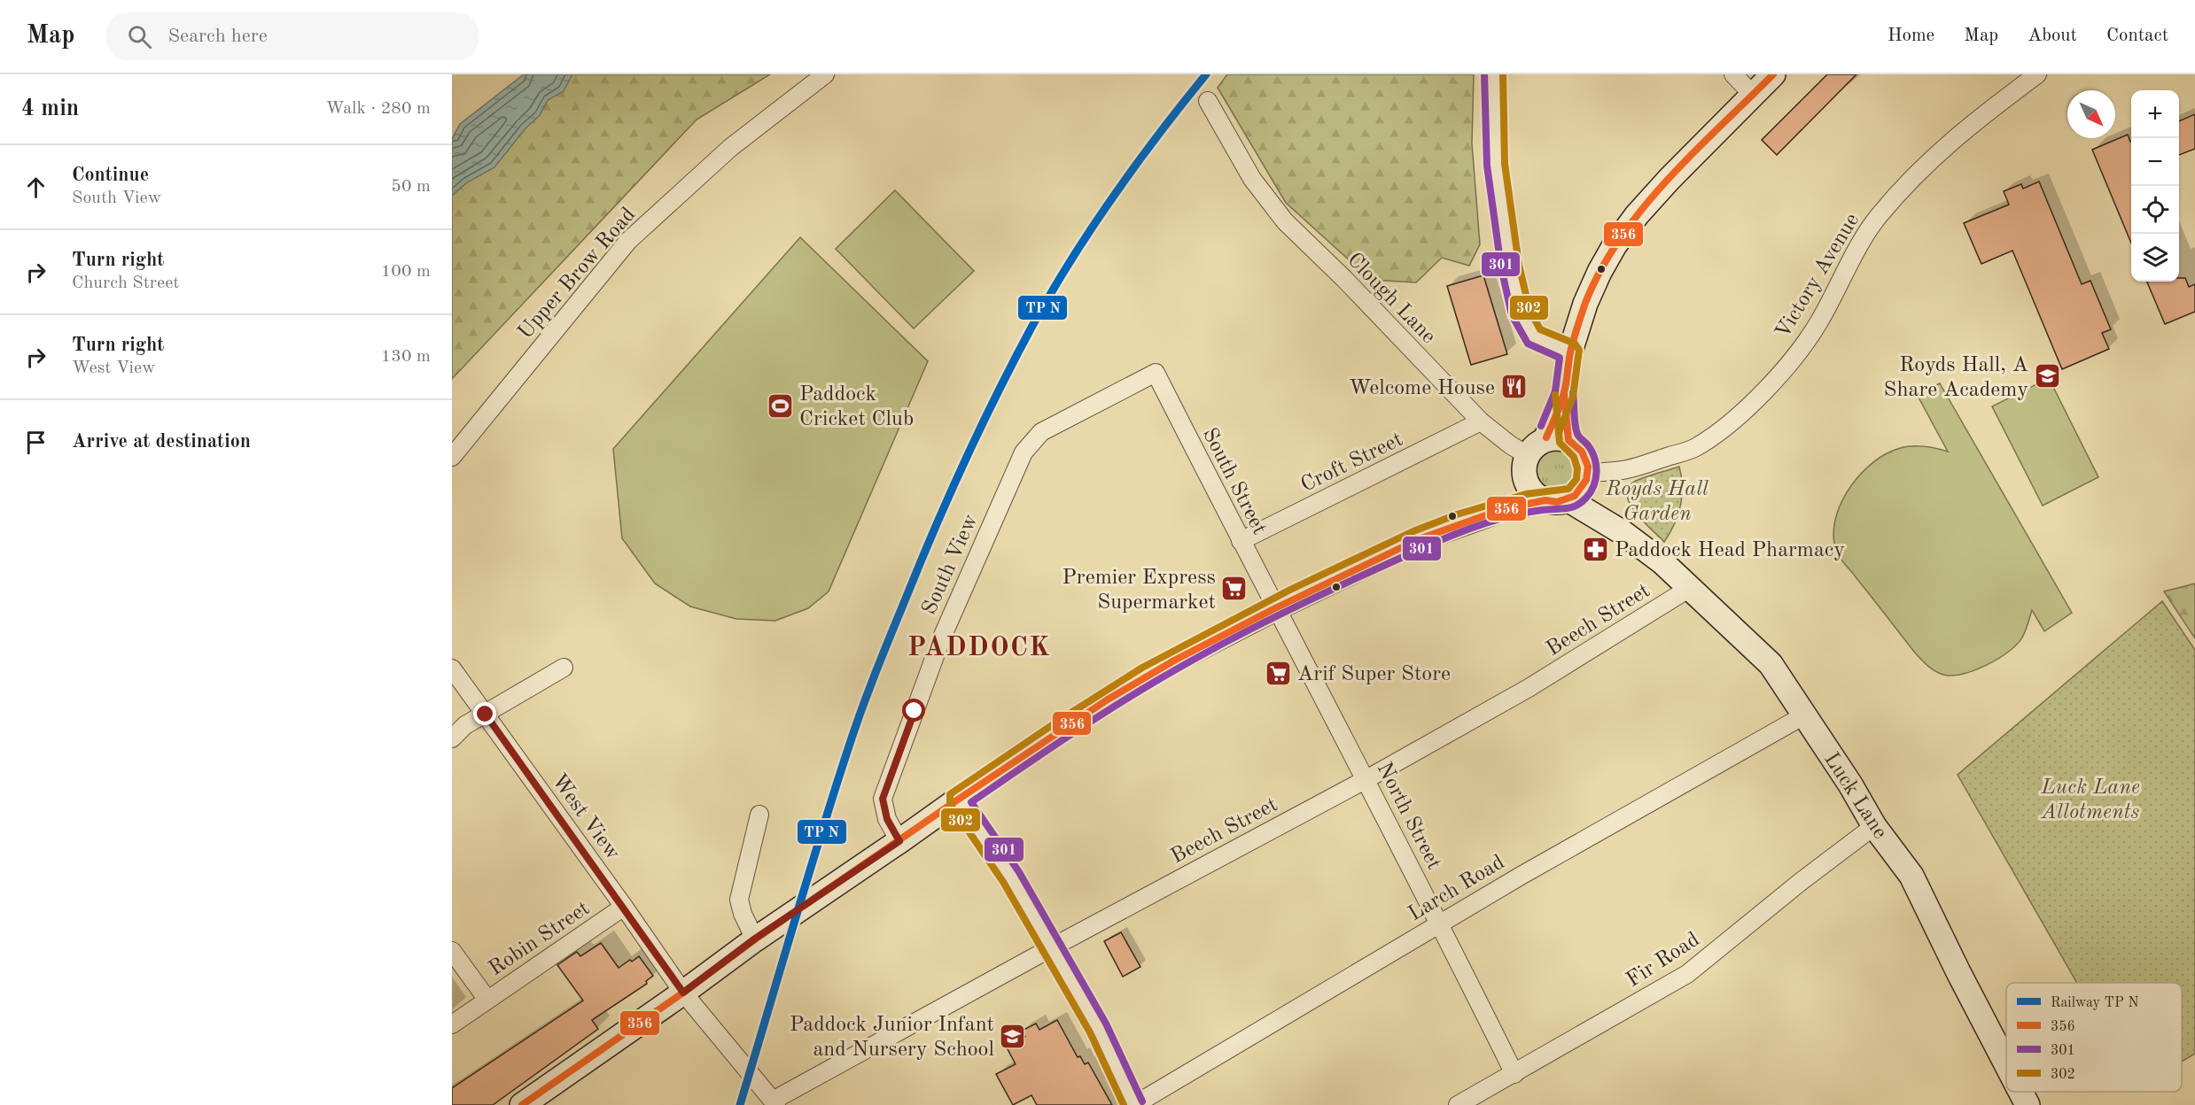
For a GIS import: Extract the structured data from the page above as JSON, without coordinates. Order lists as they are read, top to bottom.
{
  "streets": {
    "street": [
      "Upper Brow Road",
      "Victory Avenue",
      "Clough Lane",
      "Croft Street",
      "South Street",
      "South View",
      "Beech Street",
      "Luck Lane",
      "North Street",
      "West View",
      "Larch Road",
      "Robin Street",
      "Fir Road"
    ]
  },
  "crossings": [
    ["Victory Avenue", "Clough Lane"],
    ["Victory Avenue", "Luck Lane"],
    ["Clough Lane", "Croft Street"],
    ["Clough Lane", "Luck Lane"],
    ["Croft Street", "South Street"],
    ["South Street", "South View"],
    ["South Street", "North Street"],
    ["Beech Street", "Luck Lane"],
    ["Beech Street", "North Street"],
    ["Beech Street", "West View"],
    ["Luck Lane", "Larch Road"],
    ["Luck Lane", "Fir Road"],
    ["North Street", "Larch Road"],
    ["North Street", "Fir Road"],
    ["West View", "Robin Street"]
  ],
  "districts": ["PADDOCK"],
  "parks": ["Royds Hall Garden", "Luck Lane Allotments"],
  "places": {
    "school or university": ["Royds Hall, A Share Academy", "Paddock Junior Infant and Nursery School"],
    "restaurant": ["Welcome House"],
    "sports": ["Paddock Cricket Club"],
    "pharmacy": ["Paddock Head Pharmacy"],
    "supermarket": ["Premier Express Supermarket", "Arif Super Store"]
  },
  "lines": ["transit line 356", "transit line 301", "transit line 302"],
  "legend": [
    "Railway TP N",
    "356",
    "301",
    "302"
  ],
  "north": "bottom right",
  "page": {
    "header": "Map",
    "search": "Search here",
    "nav": [
      "Home",
      "Map",
      "About",
      "Contact"
    ],
    "heading": ["4 min", "Walk · 280 m"],
    "map_buttons": ["+", "−"],
    "list": [
      ["Continue", "South View", "50 m"],
      ["Turn right", "Church Street", "100 m"],
      ["Turn right", "West View", "130 m"],
      "Arrive at destination"
    ]
  }
}
